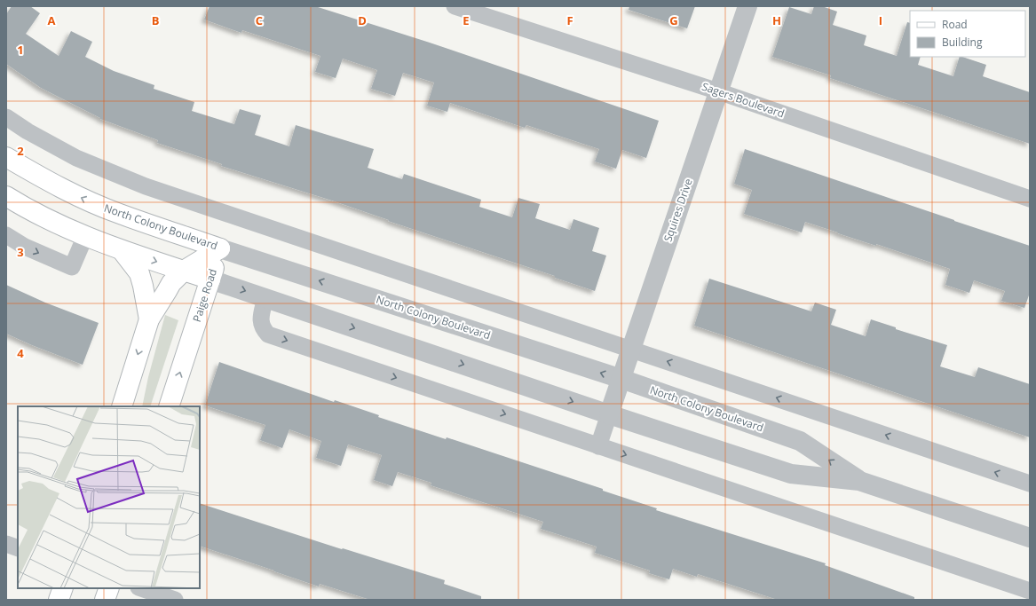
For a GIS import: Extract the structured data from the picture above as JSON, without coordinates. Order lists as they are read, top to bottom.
{
  "streets": {
    "main road": ["North Colony Boulevard", "Paige Road"],
    "street": ["Sagers Boulevard", "Squires Drive"]
  },
  "crossings": [
    ["Sagers Boulevard", "Squires Drive"],
    ["Squires Drive", "North Colony Boulevard"],
    ["North Colony Boulevard", "Paige Road"]
  ],
  "legend": ["Road", "Building"],
  "grid": {
    "columns": [
      "A",
      "B",
      "C",
      "D",
      "E",
      "F",
      "G",
      "H",
      "I"
    ],
    "rows": [
      "1",
      "2",
      "3",
      "4"
    ]
  }
}
